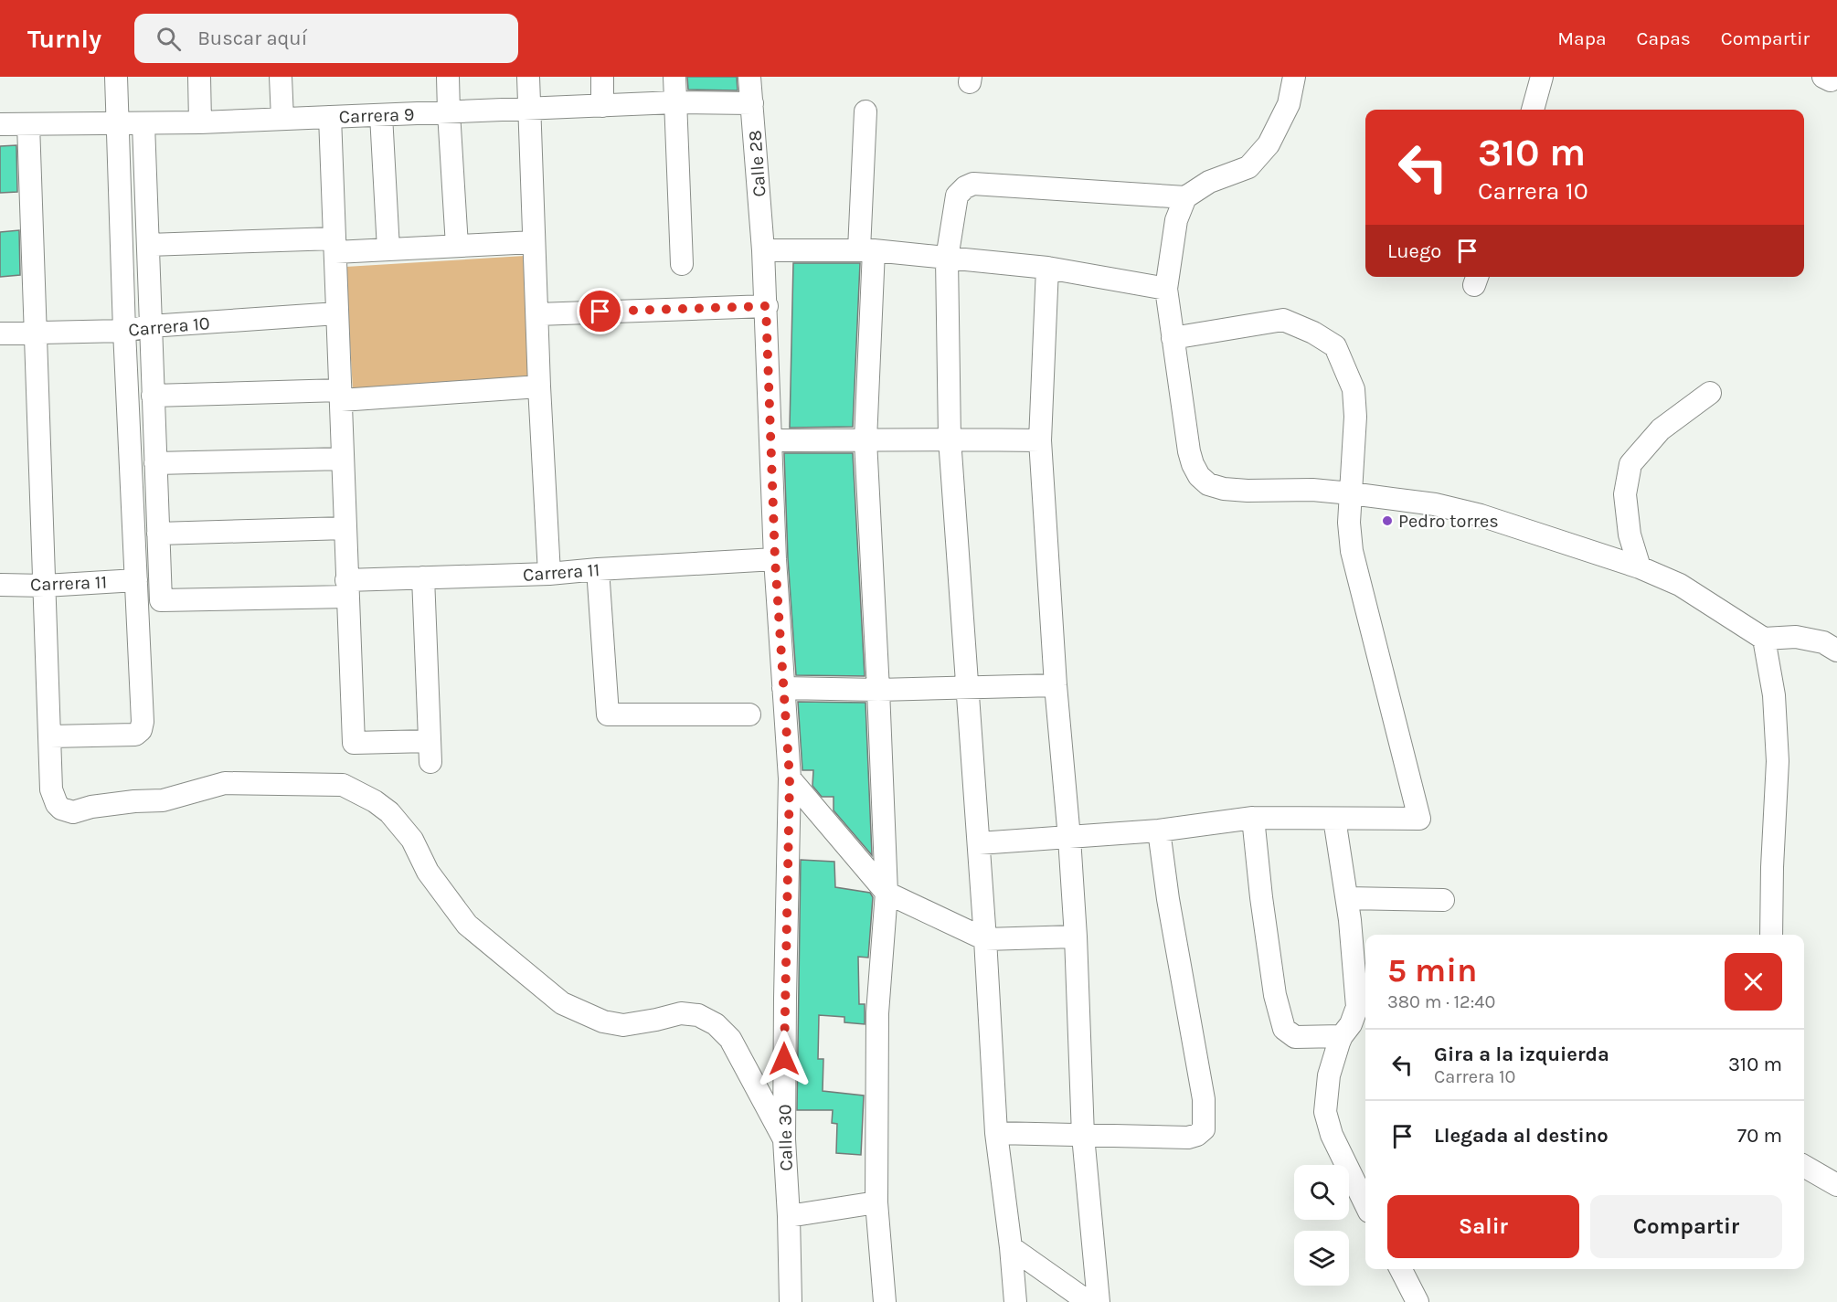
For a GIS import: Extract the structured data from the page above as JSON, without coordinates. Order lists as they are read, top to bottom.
{
  "streets": {
    "street": [
      "Carrera 9",
      "Calle 28",
      "Carrera 10",
      "Carrera 11",
      "Calle 30"
    ]
  },
  "crossings": [
    ["Carrera 9", "Calle 28"],
    ["Calle 28", "Calle 30"],
    ["Carrera 11", "Calle 30"]
  ],
  "places": ["Pedro torres"],
  "page": {
    "header": "Turnly",
    "search": "Buscar aquí",
    "nav": ["Mapa", "Capas", "Compartir"],
    "turn": ["310 m", "Carrera 10"],
    "then": "Luego",
    "heading": ["5 min", "380 m · 12:40"],
    "list": [
      {
        "name": "Gira a la izquierda",
        "note": "Carrera 10",
        "value": "310 m"
      },
      {
        "name": "Llegada al destino",
        "value": "70 m"
      }
    ],
    "buttons": ["Salir", "Compartir"]
  }
}
